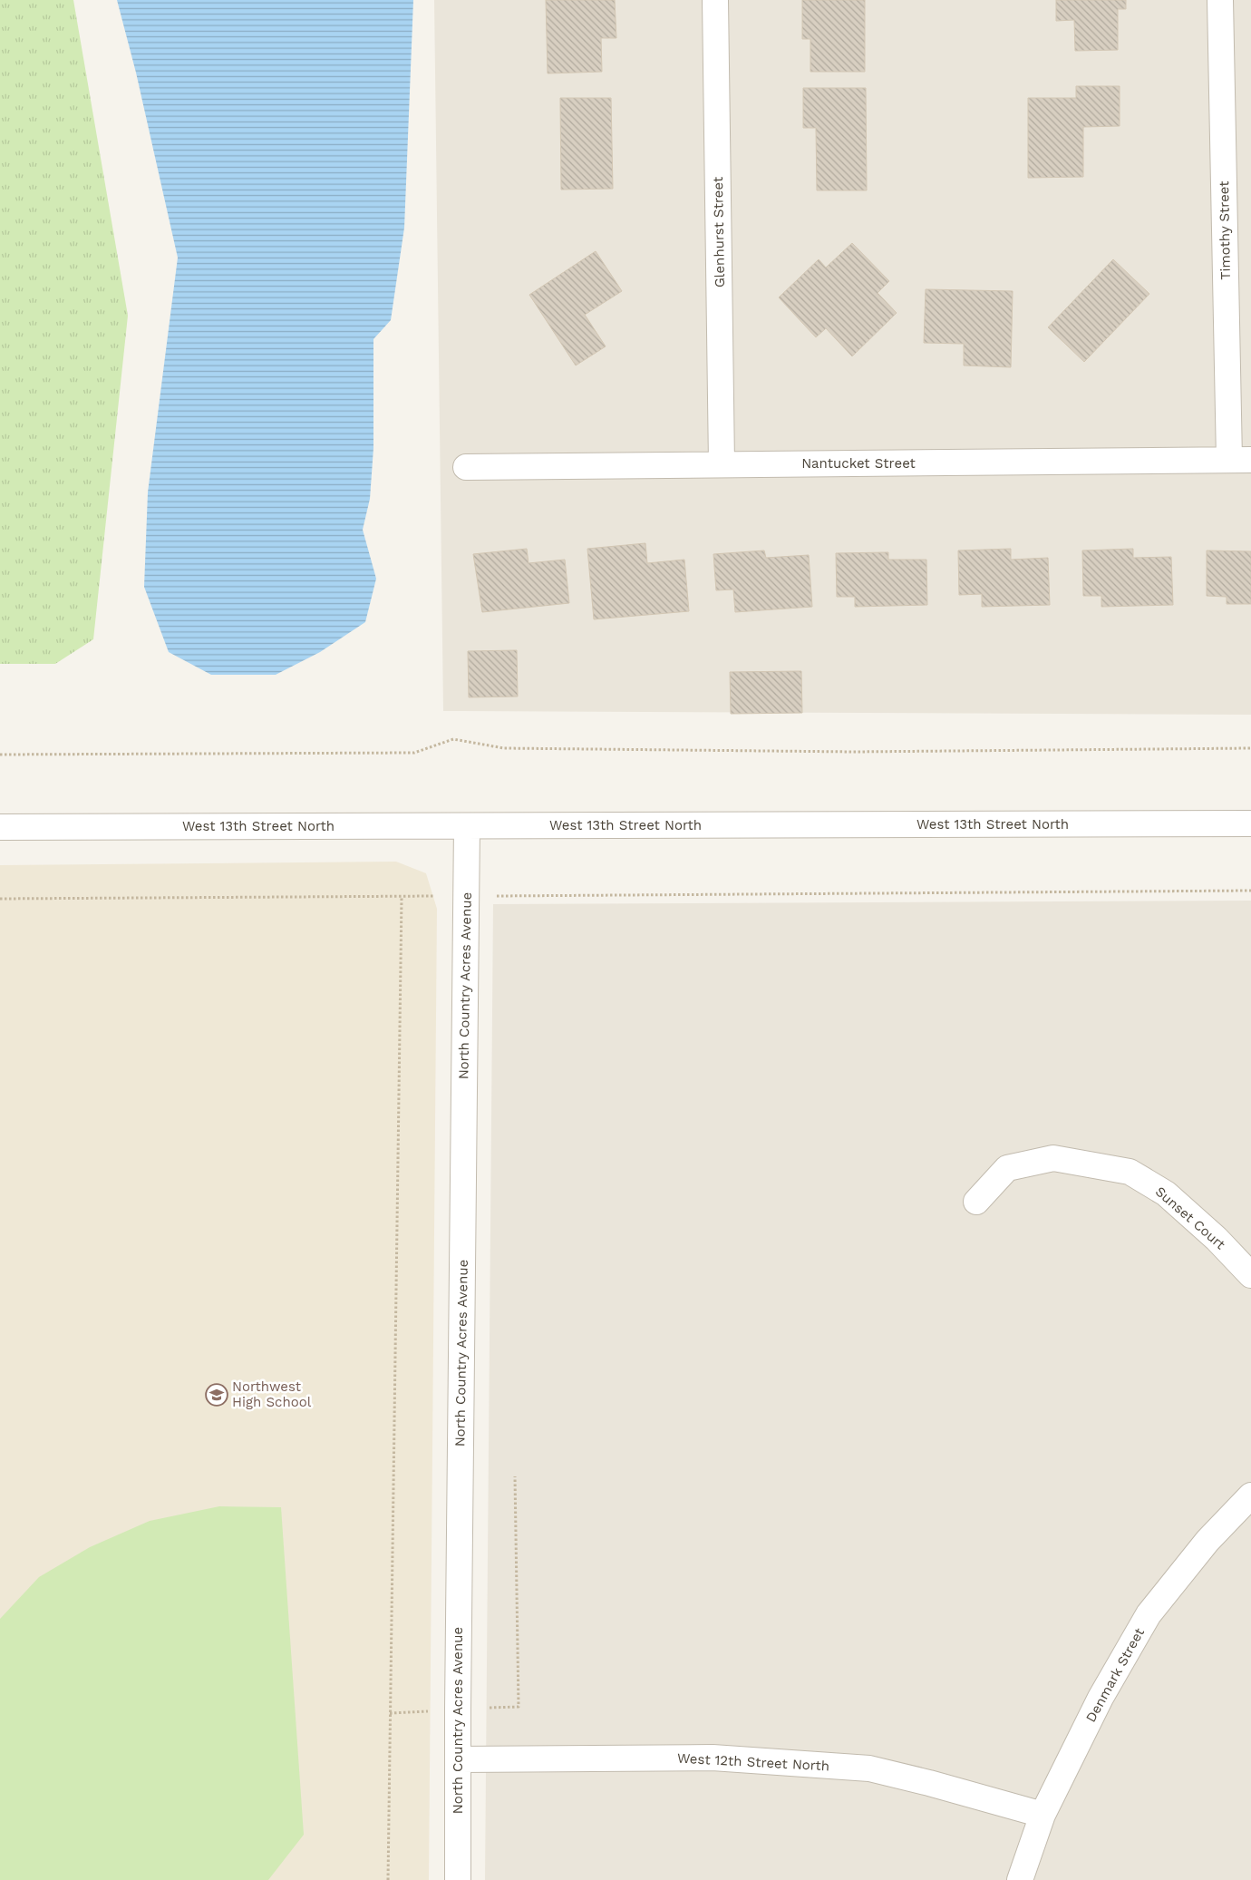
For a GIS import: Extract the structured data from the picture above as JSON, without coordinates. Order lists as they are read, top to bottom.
{
  "streets": {
    "street": [
      "Timothy Street",
      "Glenhurst Street",
      "Nantucket Street",
      "West 13th Street North",
      "North Country Acres Avenue",
      "Sunset Court",
      "Denmark Street",
      "West 12th Street North"
    ]
  },
  "crossings": [
    ["Timothy Street", "Nantucket Street"],
    ["Glenhurst Street", "Nantucket Street"],
    ["West 13th Street North", "North Country Acres Avenue"],
    ["North Country Acres Avenue", "West 12th Street North"],
    ["Denmark Street", "West 12th Street North"]
  ],
  "places": {
    "school or university": ["Northwest High School"]
  }
}
